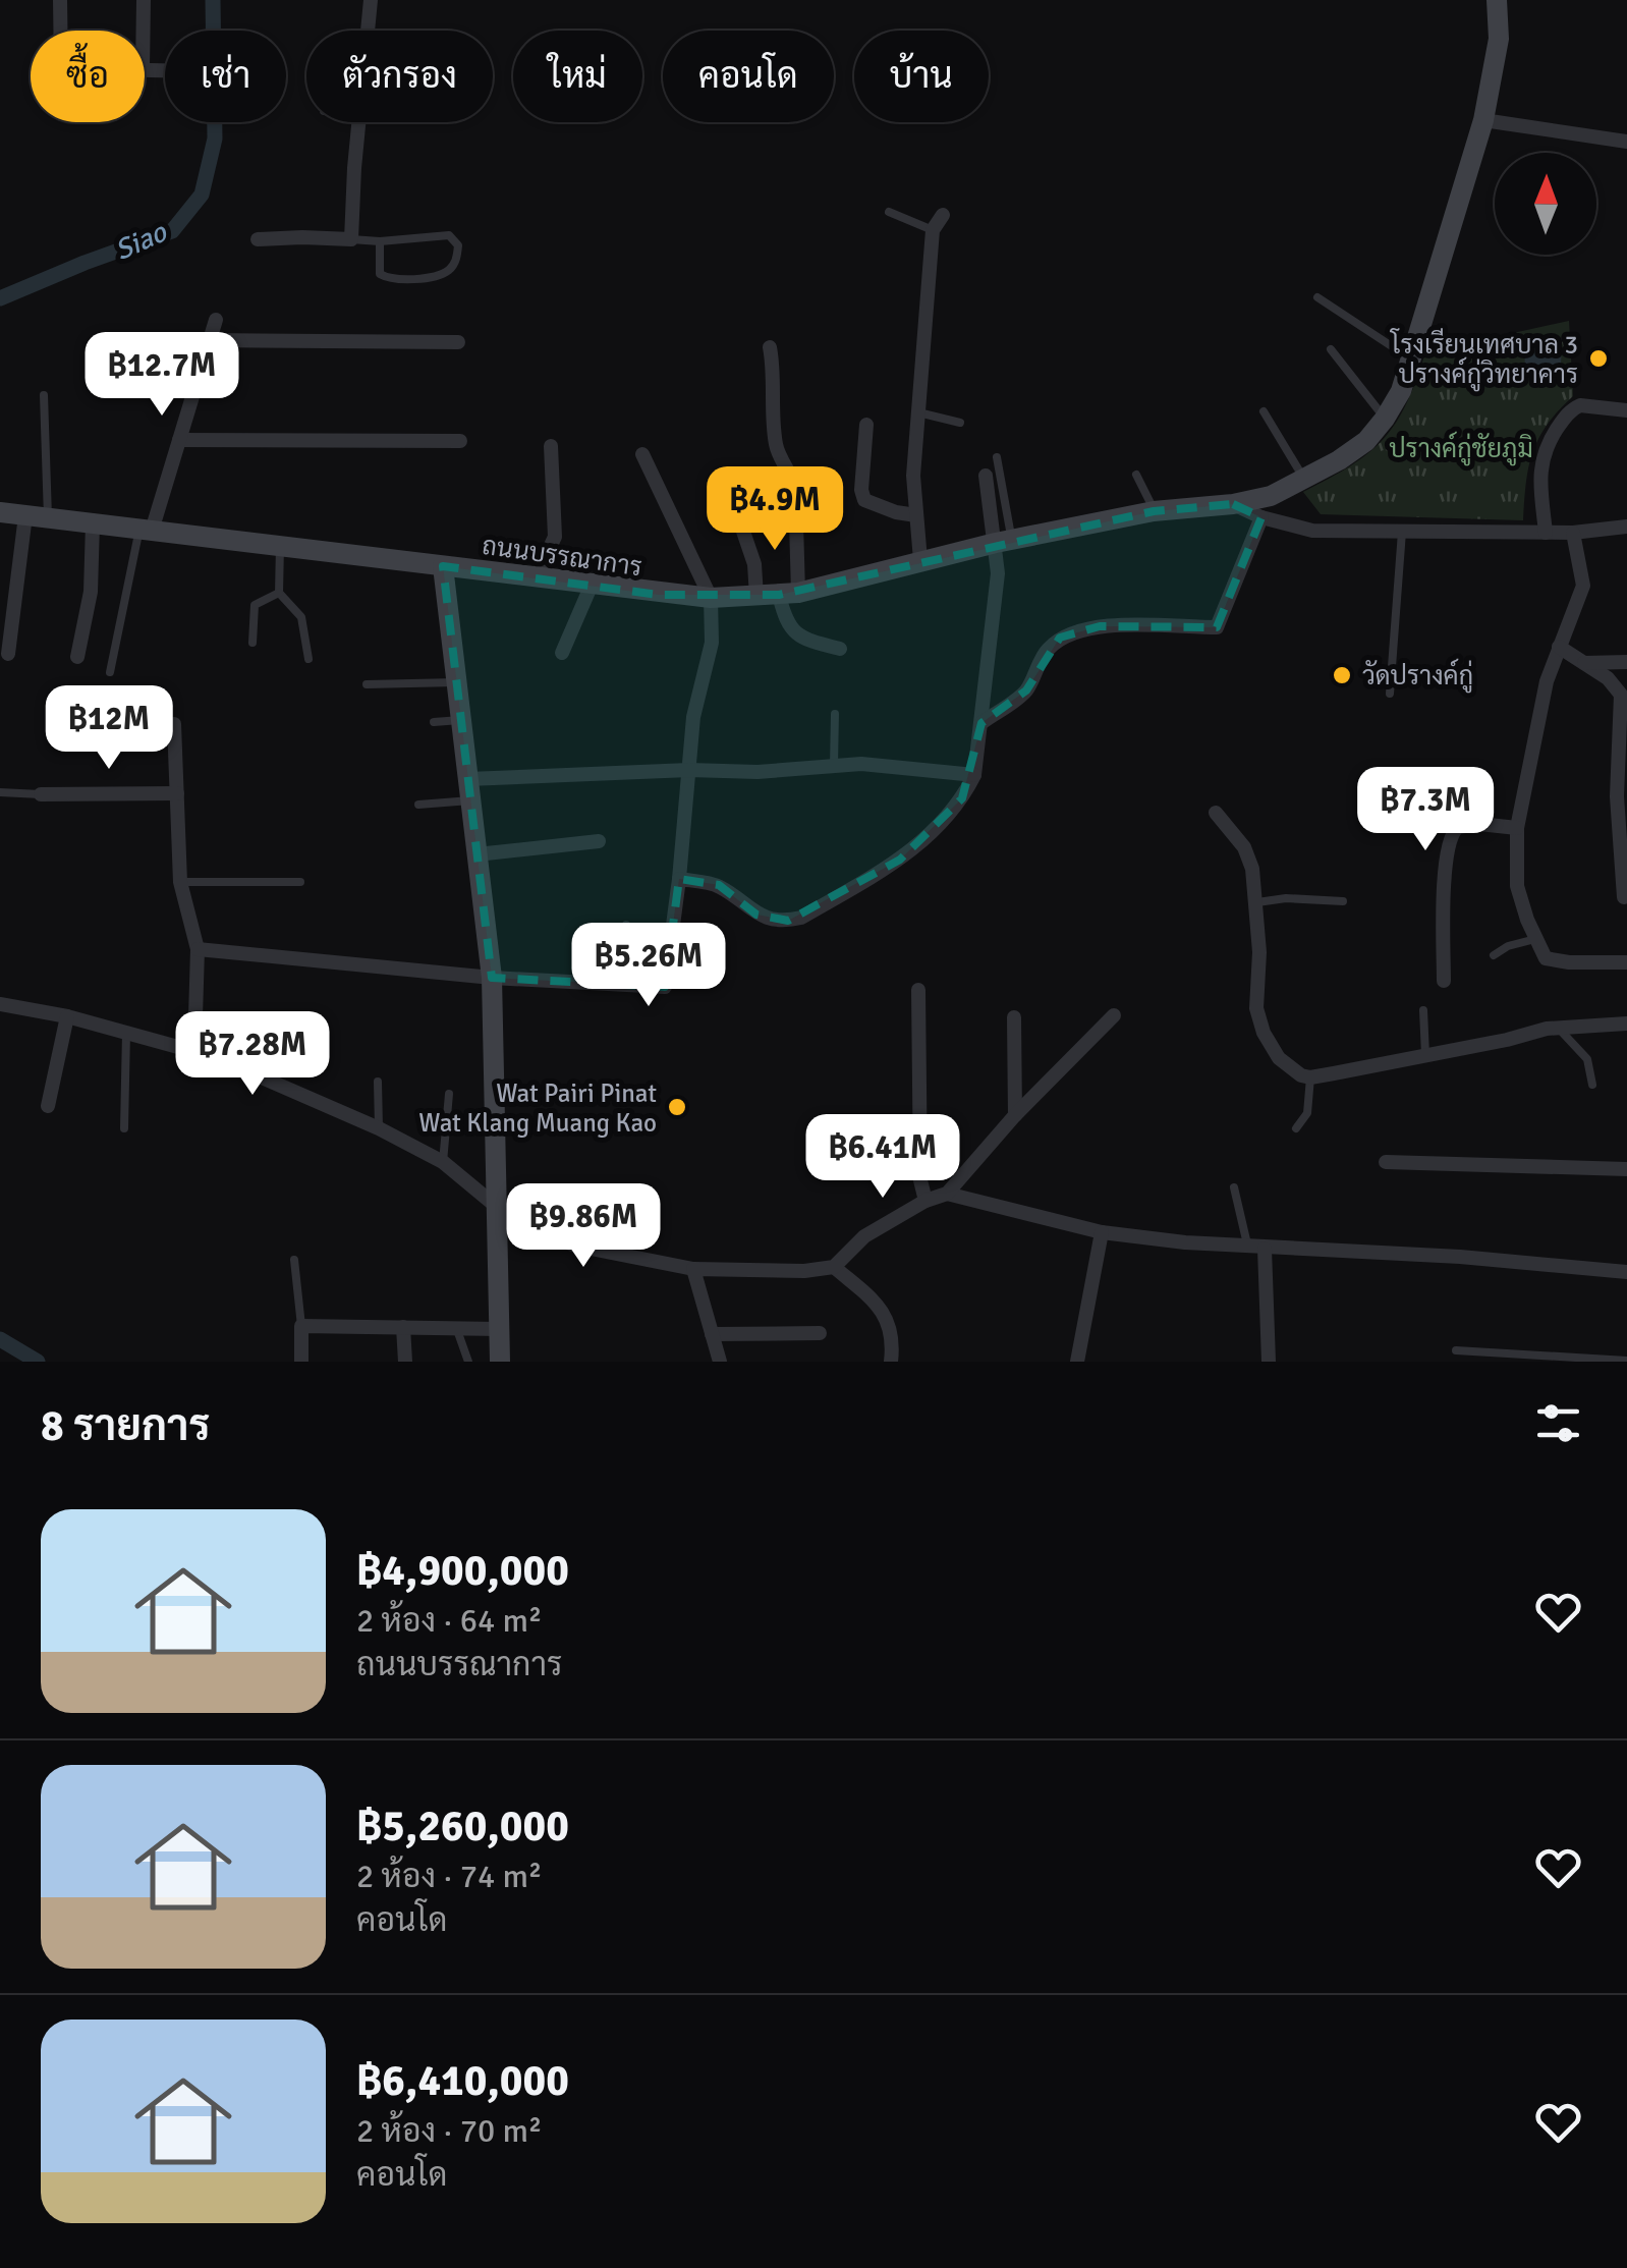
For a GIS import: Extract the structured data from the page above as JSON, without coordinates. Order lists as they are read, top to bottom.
{
  "streets": {
    "street": ["ถนนบรรณาการ"]
  },
  "water": ["Siao"],
  "parks": ["ปรางค์กู่ชัยภูมิ"],
  "places": ["โรงเรียนเทศบาล 3 ปรางค์กู่วิทยาคาร", "วัดปรางค์กู่", "Wat Pairi Pinat Wat Klang Muang Kao"],
  "north": "top",
  "page": {
    "chip": [
      "ซื้อ",
      "เช่า",
      "ตัวกรอง",
      "ใหม่",
      "คอนโด",
      "บ้าน"
    ],
    "price": [
      "฿12.7M",
      "฿4.9M",
      "฿12M",
      "฿7.3M",
      "฿5.26M",
      "฿7.28M",
      "฿6.41M",
      "฿9.86M"
    ],
    "heading": "8 รายการ",
    "list": [
      {
        "name": "฿4,900,000",
        "note": "2 ห้อง · 64 m² · ถนนบรรณาการ"
      },
      {
        "name": "฿5,260,000",
        "note": "2 ห้อง · 74 m² · คอนโด"
      },
      {
        "name": "฿6,410,000",
        "note": "2 ห้อง · 70 m² · คอนโด"
      }
    ]
  }
}
